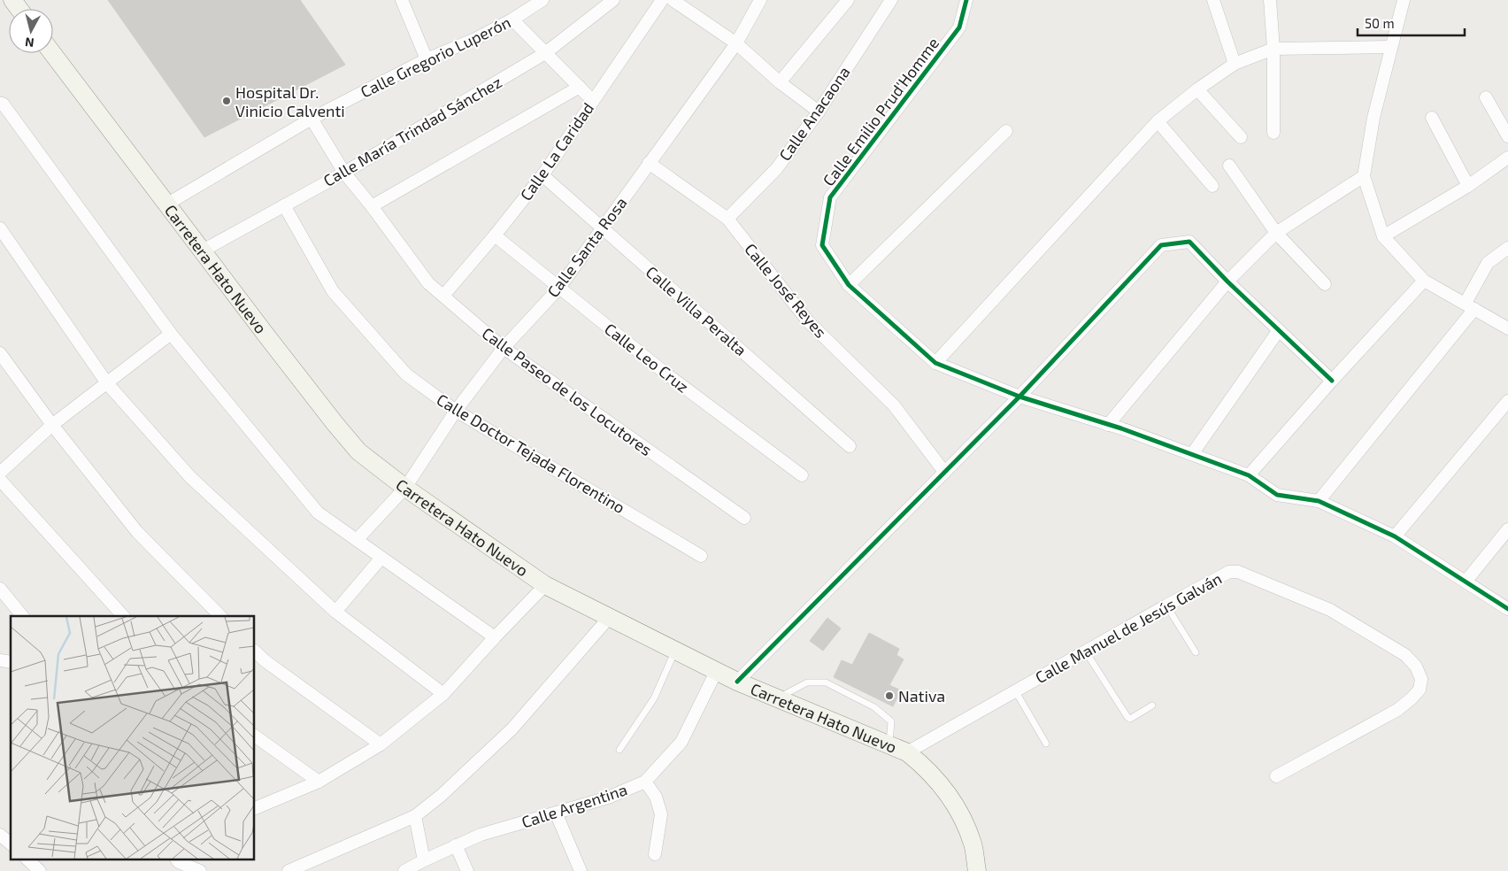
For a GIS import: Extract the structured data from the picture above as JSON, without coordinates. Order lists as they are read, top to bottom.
{
  "streets": {
    "main road": ["Carretera Hato Nuevo"],
    "street": [
      "Calle Gregorio Luperón",
      "Calle Emilio Prud'Homme",
      "Calle Anacaona",
      "Calle María Trindad Sánchez",
      "Calle La Caridad",
      "Calle Santa Rosa",
      "Calle José Reyes",
      "Calle Villa Peralta",
      "Calle Leo Cruz",
      "Calle Paseo de los Locutores",
      "Calle Doctor Tejada Florentino",
      "Calle Manuel de Jesús Galván",
      "Calle Argentina"
    ]
  },
  "crossings": [
    ["Calle Gregorio Luperón", "Carretera Hato Nuevo"],
    ["Calle Gregorio Luperón", "Calle Paseo de los Locutores"],
    ["Calle Anacaona", "Calle José Reyes"],
    ["Calle María Trindad Sánchez", "Carretera Hato Nuevo"],
    ["Calle María Trindad Sánchez", "Calle Paseo de los Locutores"],
    ["Calle María Trindad Sánchez", "Calle Doctor Tejada Florentino"],
    ["Calle La Caridad", "Calle Villa Peralta"],
    ["Calle La Caridad", "Calle Leo Cruz"],
    ["Calle La Caridad", "Calle Paseo de los Locutores"],
    ["Calle Santa Rosa", "Carretera Hato Nuevo"],
    ["Calle Santa Rosa", "Calle José Reyes"],
    ["Calle Santa Rosa", "Calle Villa Peralta"],
    ["Calle Santa Rosa", "Calle Leo Cruz"],
    ["Calle Santa Rosa", "Calle Paseo de los Locutores"],
    ["Calle Santa Rosa", "Calle Doctor Tejada Florentino"],
    ["Carretera Hato Nuevo", "Calle Manuel de Jesús Galván"],
    ["Carretera Hato Nuevo", "Calle Argentina"]
  ],
  "places": ["Hospital Dr. Vinicio Calventi", "Nativa"],
  "scale_bar": "50 m",
  "north": "bottom"
}
